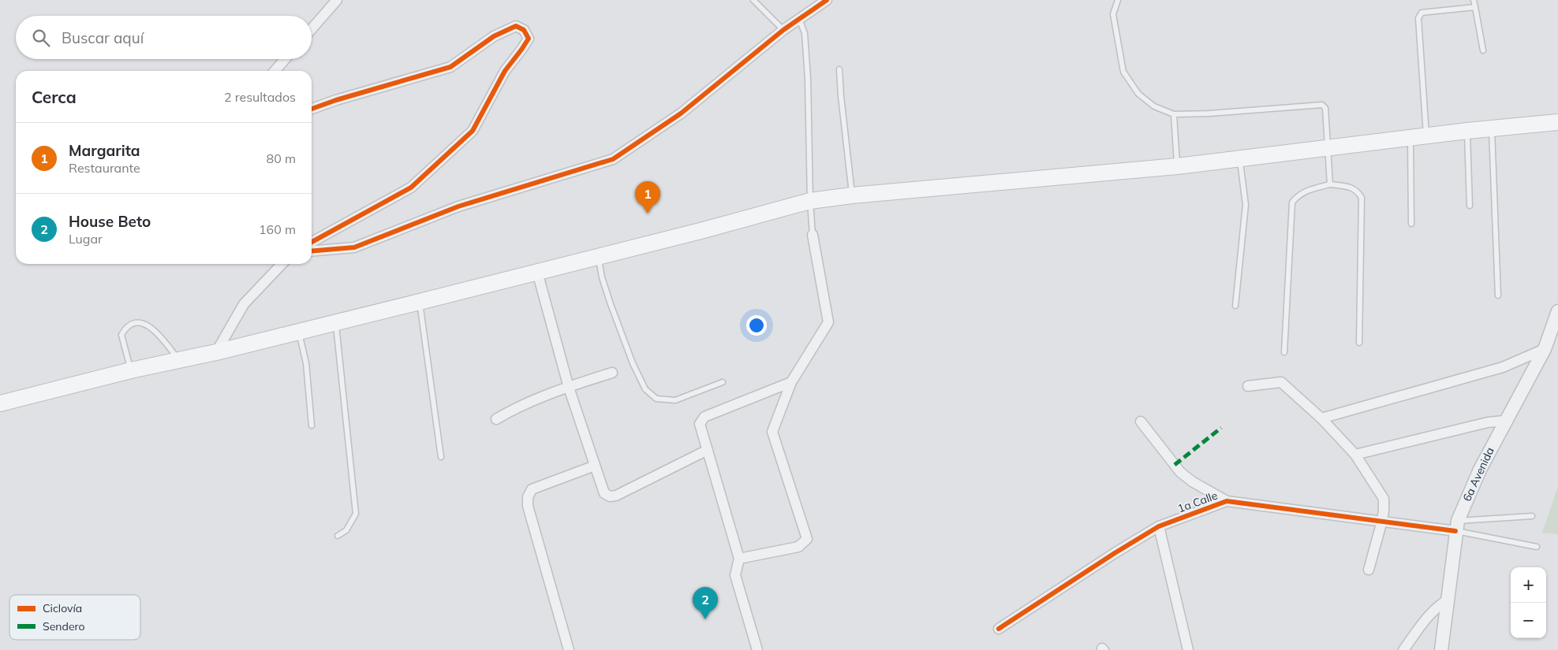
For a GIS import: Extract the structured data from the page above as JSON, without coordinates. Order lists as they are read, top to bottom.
{
  "streets": {
    "street": ["6a Avenida", "1a Calle"]
  },
  "crossings": [
    ["6a Avenida", "1a Calle"]
  ],
  "legend": ["Ciclovía", "Sendero"],
  "page": {
    "search": "Buscar aquí",
    "heading": ["Cerca", "2 resultados"],
    "list": [
      {
        "mark": "1",
        "name": "Margarita",
        "note": "Restaurante",
        "value": "80 m"
      },
      {
        "mark": "2",
        "name": "House Beto",
        "note": "Lugar",
        "value": "160 m"
      }
    ],
    "pins": ["1", "2"],
    "map_buttons": ["+", "−"]
  }
}
